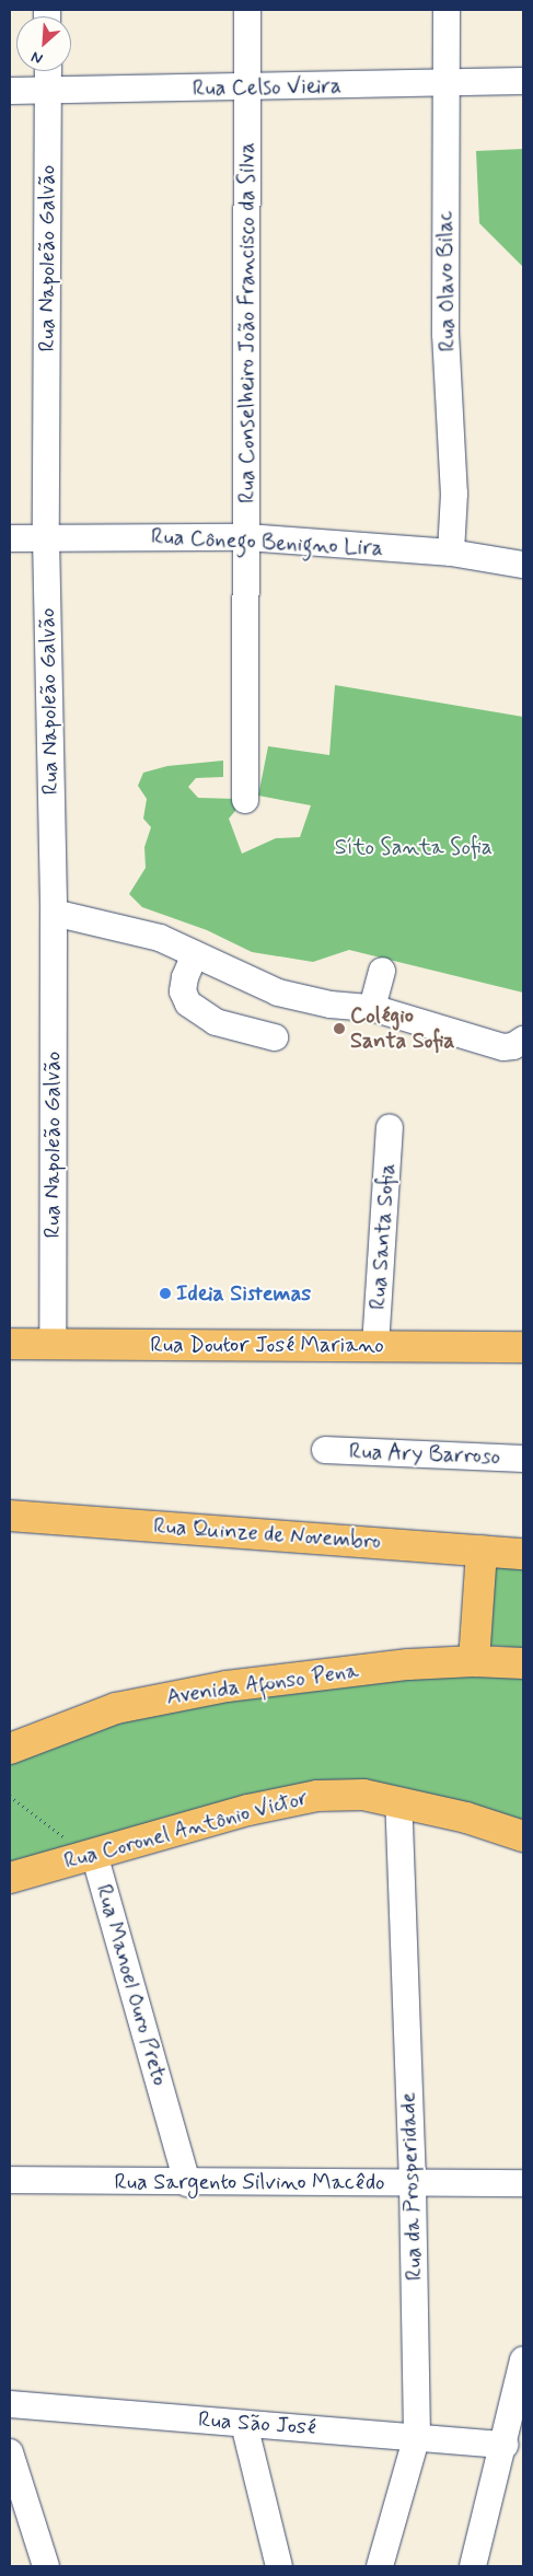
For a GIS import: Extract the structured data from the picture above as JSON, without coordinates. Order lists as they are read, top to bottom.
{
  "streets": {
    "main road": [
      "Rua Doutor José Mariano",
      "Rua Quinze de Novembro",
      "Avenida Afonso Pena",
      "Rua Coronel Antônio Victor"
    ],
    "street": [
      "Rua Celso Vieira",
      "Rua Napoleão Galvão",
      "Rua Olavo Bilac",
      "Rua Conselheiro João Francisco da Silva",
      "Rua Cônego Benigno Lira",
      "Rua Santa Sofia",
      "Rua Ary Barroso",
      "Rua Manoel Ouro Preto",
      "Rua Sargento Silvino Macêdo",
      "Rua da Prosperidade",
      "Rua São José"
    ]
  },
  "crossings": [
    ["Rua Celso Vieira", "Rua Napoleão Galvão"],
    ["Rua Celso Vieira", "Rua Olavo Bilac"],
    ["Rua Celso Vieira", "Rua Conselheiro João Francisco da Silva"],
    ["Rua Napoleão Galvão", "Rua Cônego Benigno Lira"],
    ["Rua Napoleão Galvão", "Rua Doutor José Mariano"],
    ["Rua Olavo Bilac", "Rua Cônego Benigno Lira"],
    ["Rua Conselheiro João Francisco da Silva", "Rua Cônego Benigno Lira"],
    ["Rua Santa Sofia", "Rua Doutor José Mariano"],
    ["Rua Coronel Antônio Victor", "Rua Manoel Ouro Preto"],
    ["Rua Coronel Antônio Victor", "Rua da Prosperidade"],
    ["Rua Manoel Ouro Preto", "Rua Sargento Silvino Macêdo"],
    ["Rua Sargento Silvino Macêdo", "Rua da Prosperidade"],
    ["Rua da Prosperidade", "Rua São José"]
  ],
  "parks": ["Síto Santa Sofia"],
  "places": ["Colégio Santa Sofia", "Ideia Sistemas"],
  "north": "bottom left"
}
